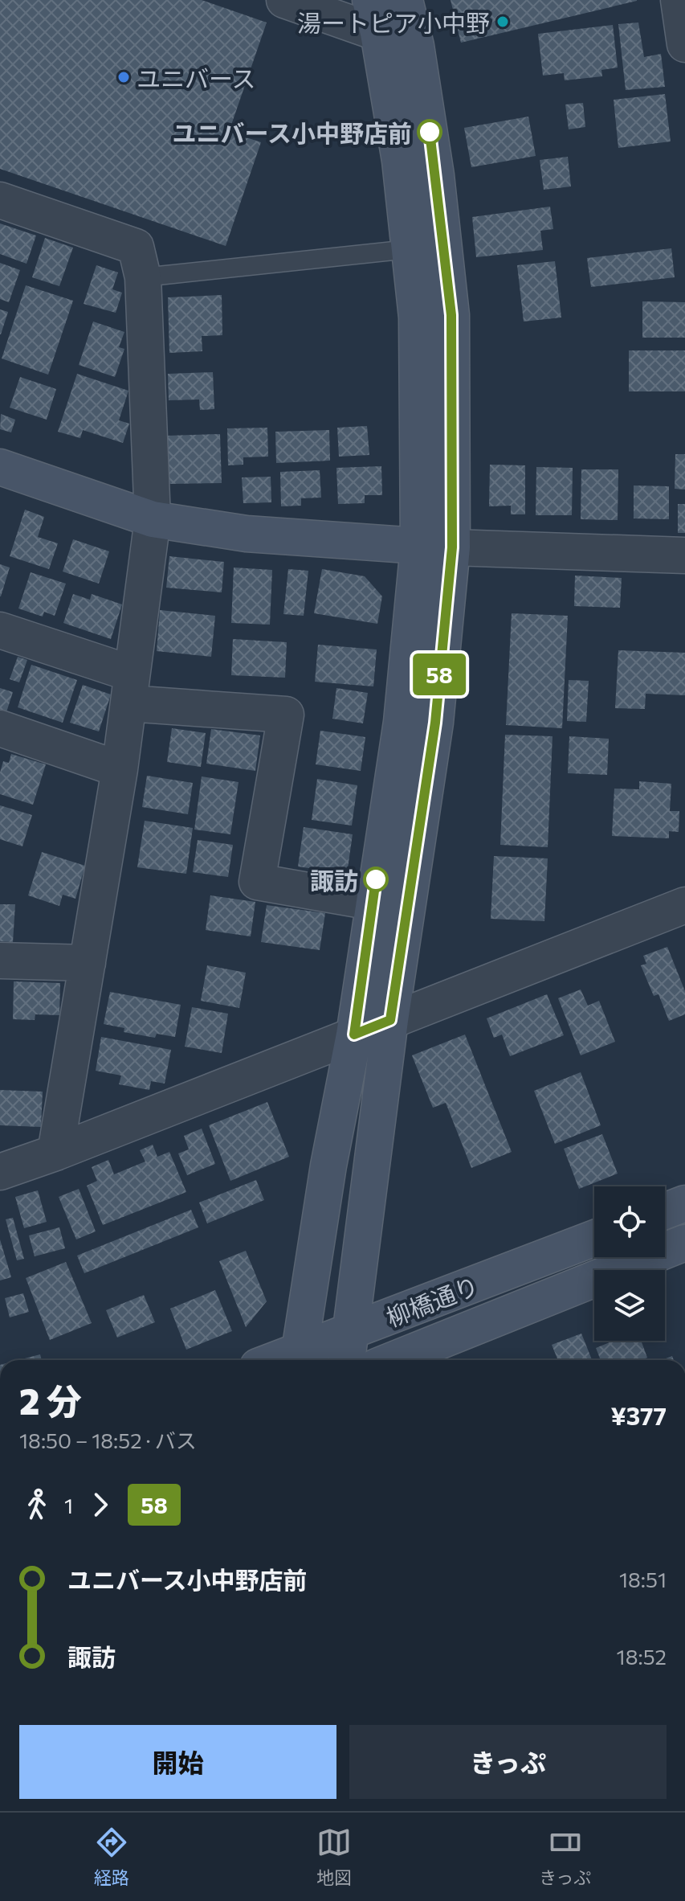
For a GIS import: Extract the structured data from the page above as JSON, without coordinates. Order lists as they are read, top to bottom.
{
  "streets": {
    "street": ["柳橋通り"]
  },
  "places": [
    "湯ートピア小中野",
    "ユニバース",
    "ユニバース小中野店前",
    "諏訪"
  ],
  "lines": ["bus line 58"],
  "page": {
    "on_map": "58",
    "heading": ["2 分", "18:50 – 18:52 · バス", "¥377"],
    "legs": ["1", "58"],
    "list": [
      {
        "name": "ユニバース小中野店前",
        "value": "18:51"
      },
      {
        "name": "諏訪",
        "value": "18:52"
      }
    ],
    "buttons": ["開始", "きっぷ"],
    "tabs": ["経路", "地図", "きっぷ"]
  }
}
